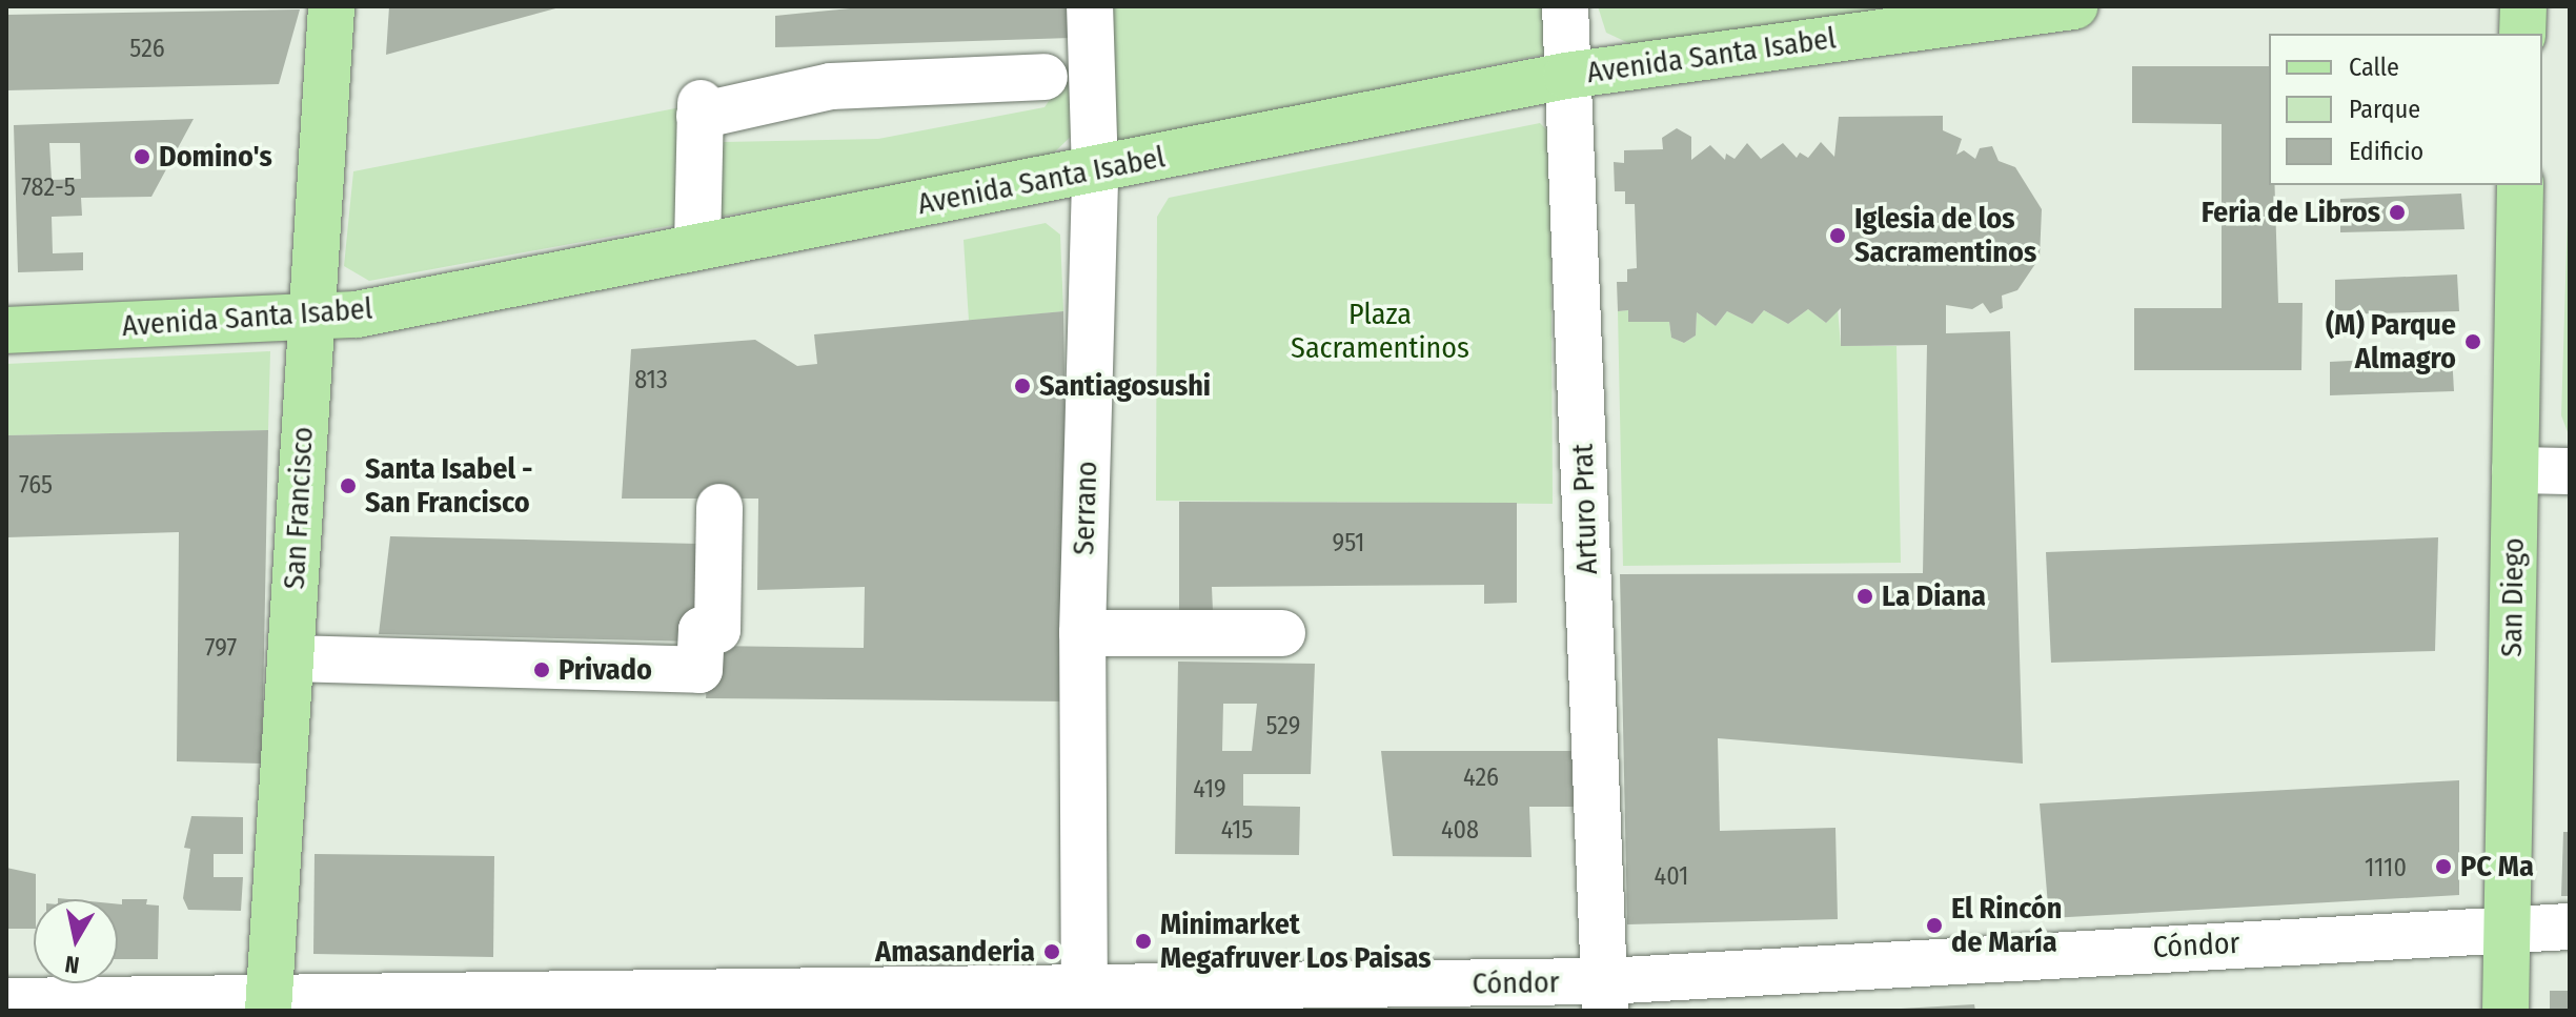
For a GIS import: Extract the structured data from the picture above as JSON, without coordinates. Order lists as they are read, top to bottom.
{
  "streets": {
    "main road": ["Avenida Santa Isabel", "San Francisco", "San Diego"],
    "street": ["Serrano", "Arturo Prat", "Cóndor"]
  },
  "crossings": [
    ["Avenida Santa Isabel", "San Francisco"],
    ["Avenida Santa Isabel", "Serrano"],
    ["Avenida Santa Isabel", "Arturo Prat"],
    ["San Francisco", "Cóndor"],
    ["Serrano", "Cóndor"],
    ["Arturo Prat", "Cóndor"],
    ["San Diego", "Cóndor"]
  ],
  "parks": ["Plaza Sacramentinos"],
  "places": [
    "Domino's",
    "Feria de Libros",
    "Iglesia de los Sacramentinos",
    "(M) Parque Almagro",
    "Santiagosushi",
    "Santa Isabel - San Francisco",
    "La Diana",
    "Privado",
    "PC Ma",
    "El Rincón de María",
    "Minimarket Megafruver Los Paisas",
    "Amasanderia"
  ],
  "house_numbers": [
    "526",
    "782-5",
    "813",
    "765",
    "951",
    "797",
    "529",
    "426",
    "419",
    "415",
    "408",
    "1110",
    "401"
  ],
  "legend": ["Calle", "Parque", "Edificio"],
  "north": "bottom"
}
